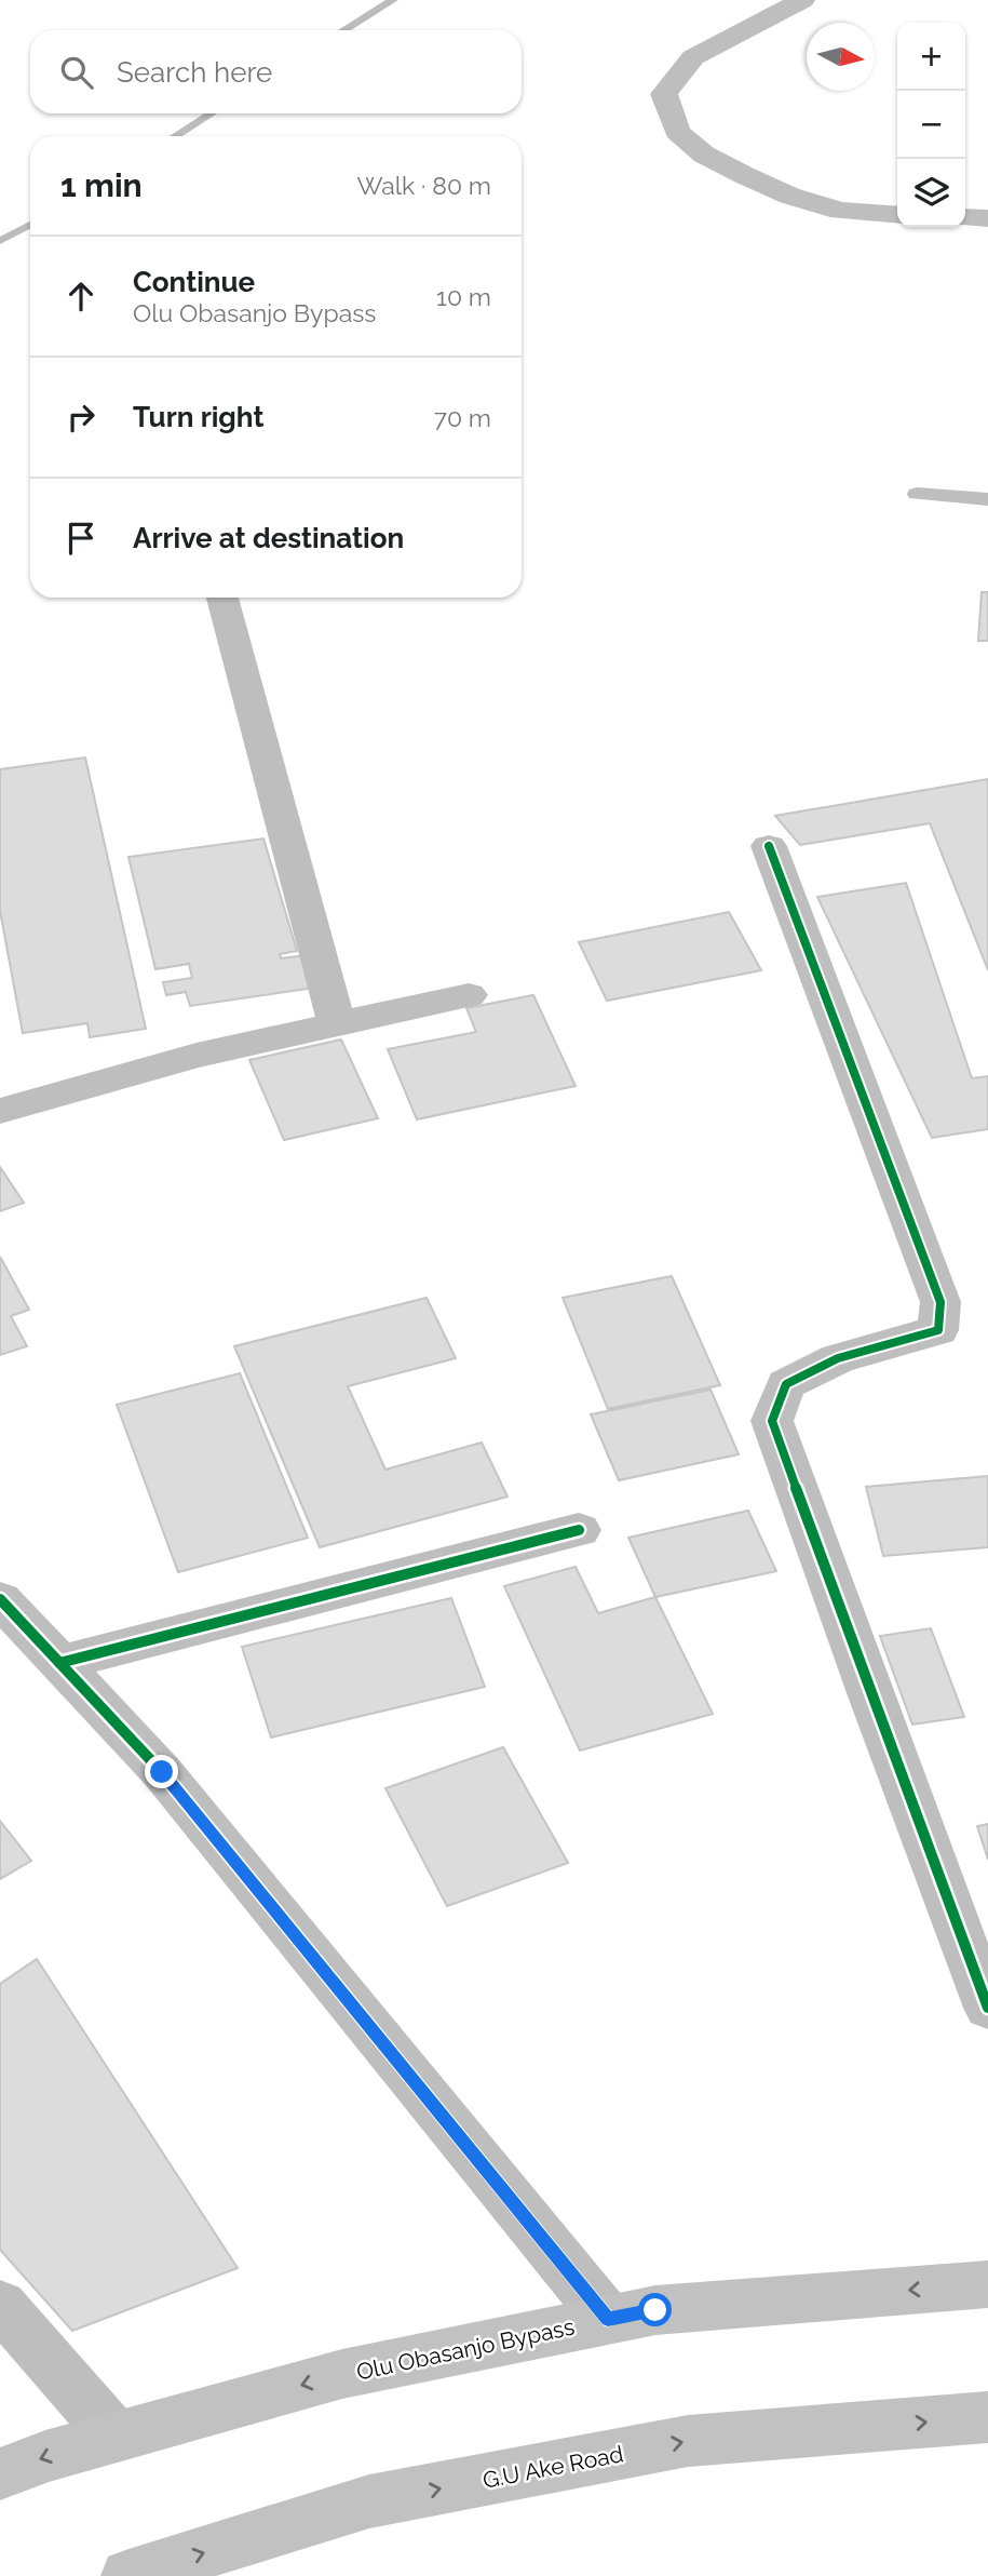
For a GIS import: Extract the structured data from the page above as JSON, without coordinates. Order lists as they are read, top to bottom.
{
  "streets": {
    "main road": ["Olu Obasanjo Bypass", "G.U Ake Road"]
  },
  "one_way": ["Olu Obasanjo Bypass", "G.U Ake Road"],
  "north": "right",
  "page": {
    "map_buttons": ["+", "−"],
    "search": "Search here",
    "heading": ["1 min", "Walk · 80 m"],
    "list": [
      ["Continue", "Olu Obasanjo Bypass", "10 m"],
      ["Turn right", "70 m"],
      "Arrive at destination"
    ]
  }
}
